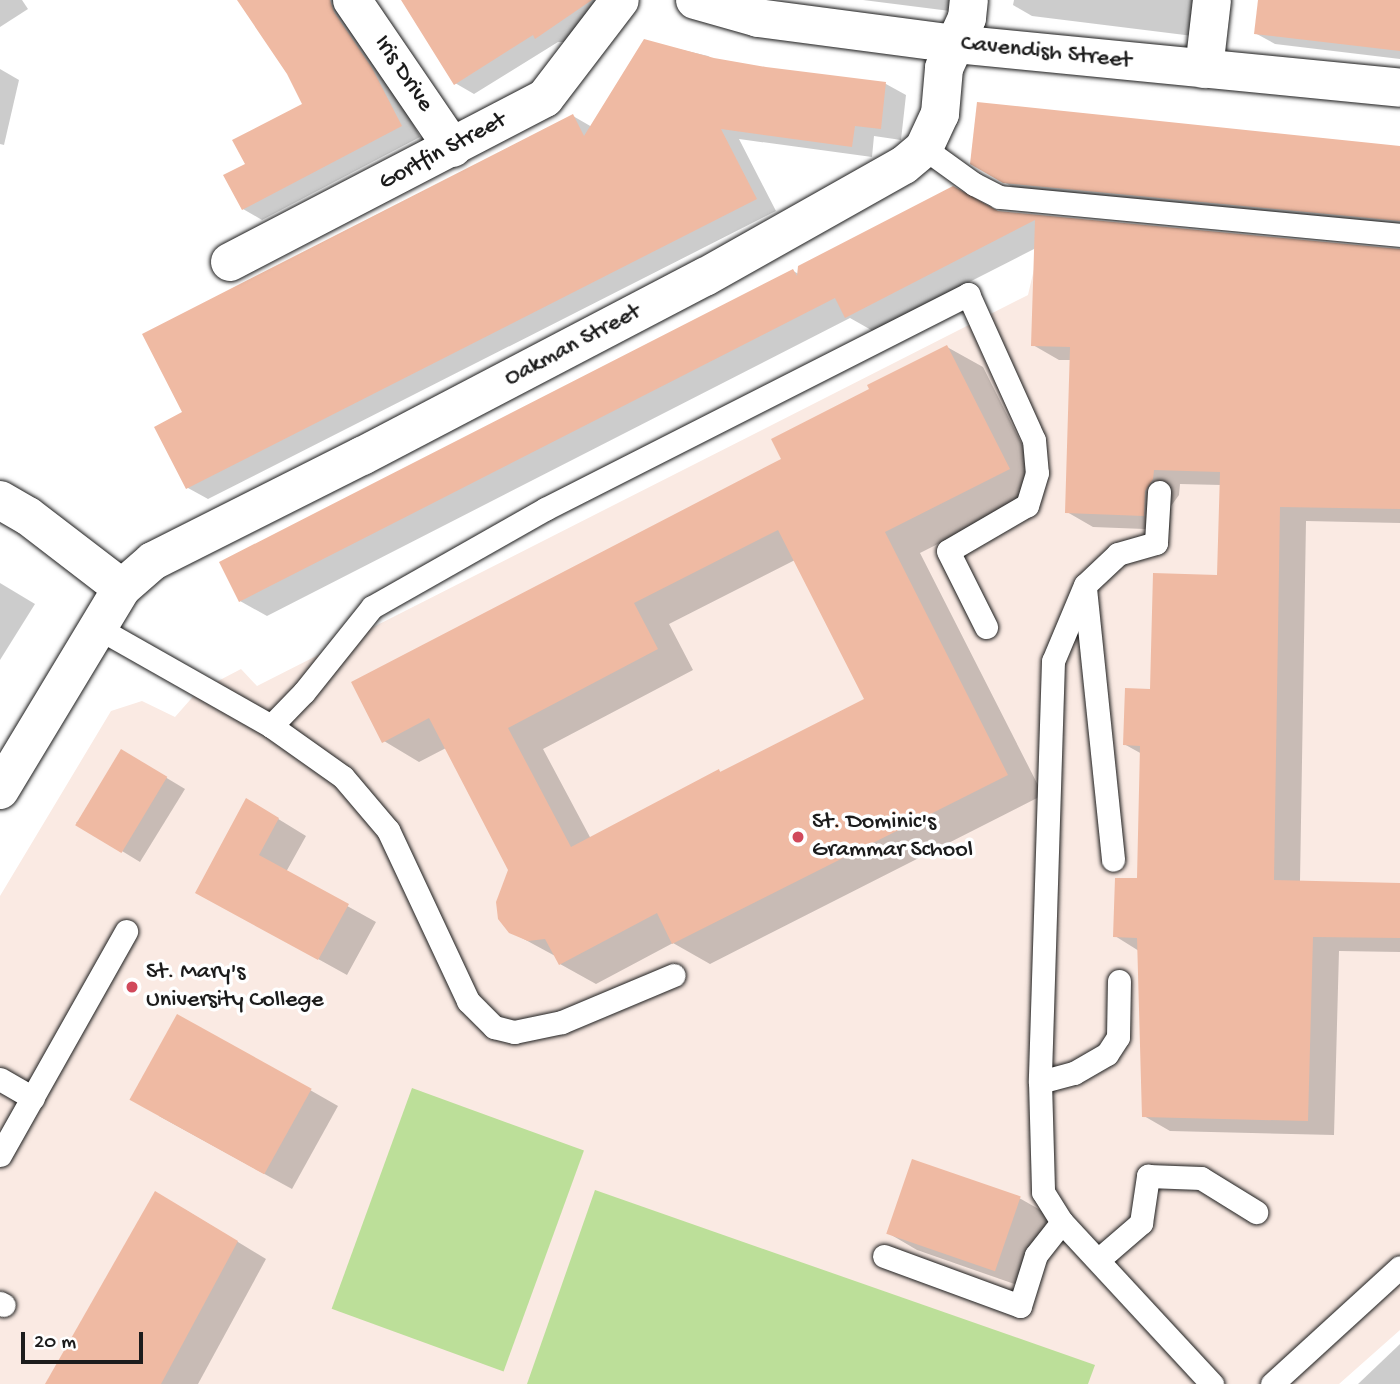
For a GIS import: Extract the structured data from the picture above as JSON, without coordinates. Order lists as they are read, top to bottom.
{
  "streets": {
    "street": [
      "Cavendish Street",
      "Iris Drive",
      "Gortfin Street",
      "Oakman Street"
    ]
  },
  "crossings": [
    ["Cavendish Street", "Oakman Street"],
    ["Iris Drive", "Gortfin Street"]
  ],
  "places": ["St. Dominic's Grammar School", "St. Mary's University College"],
  "scale_bar": "20 m"
}
